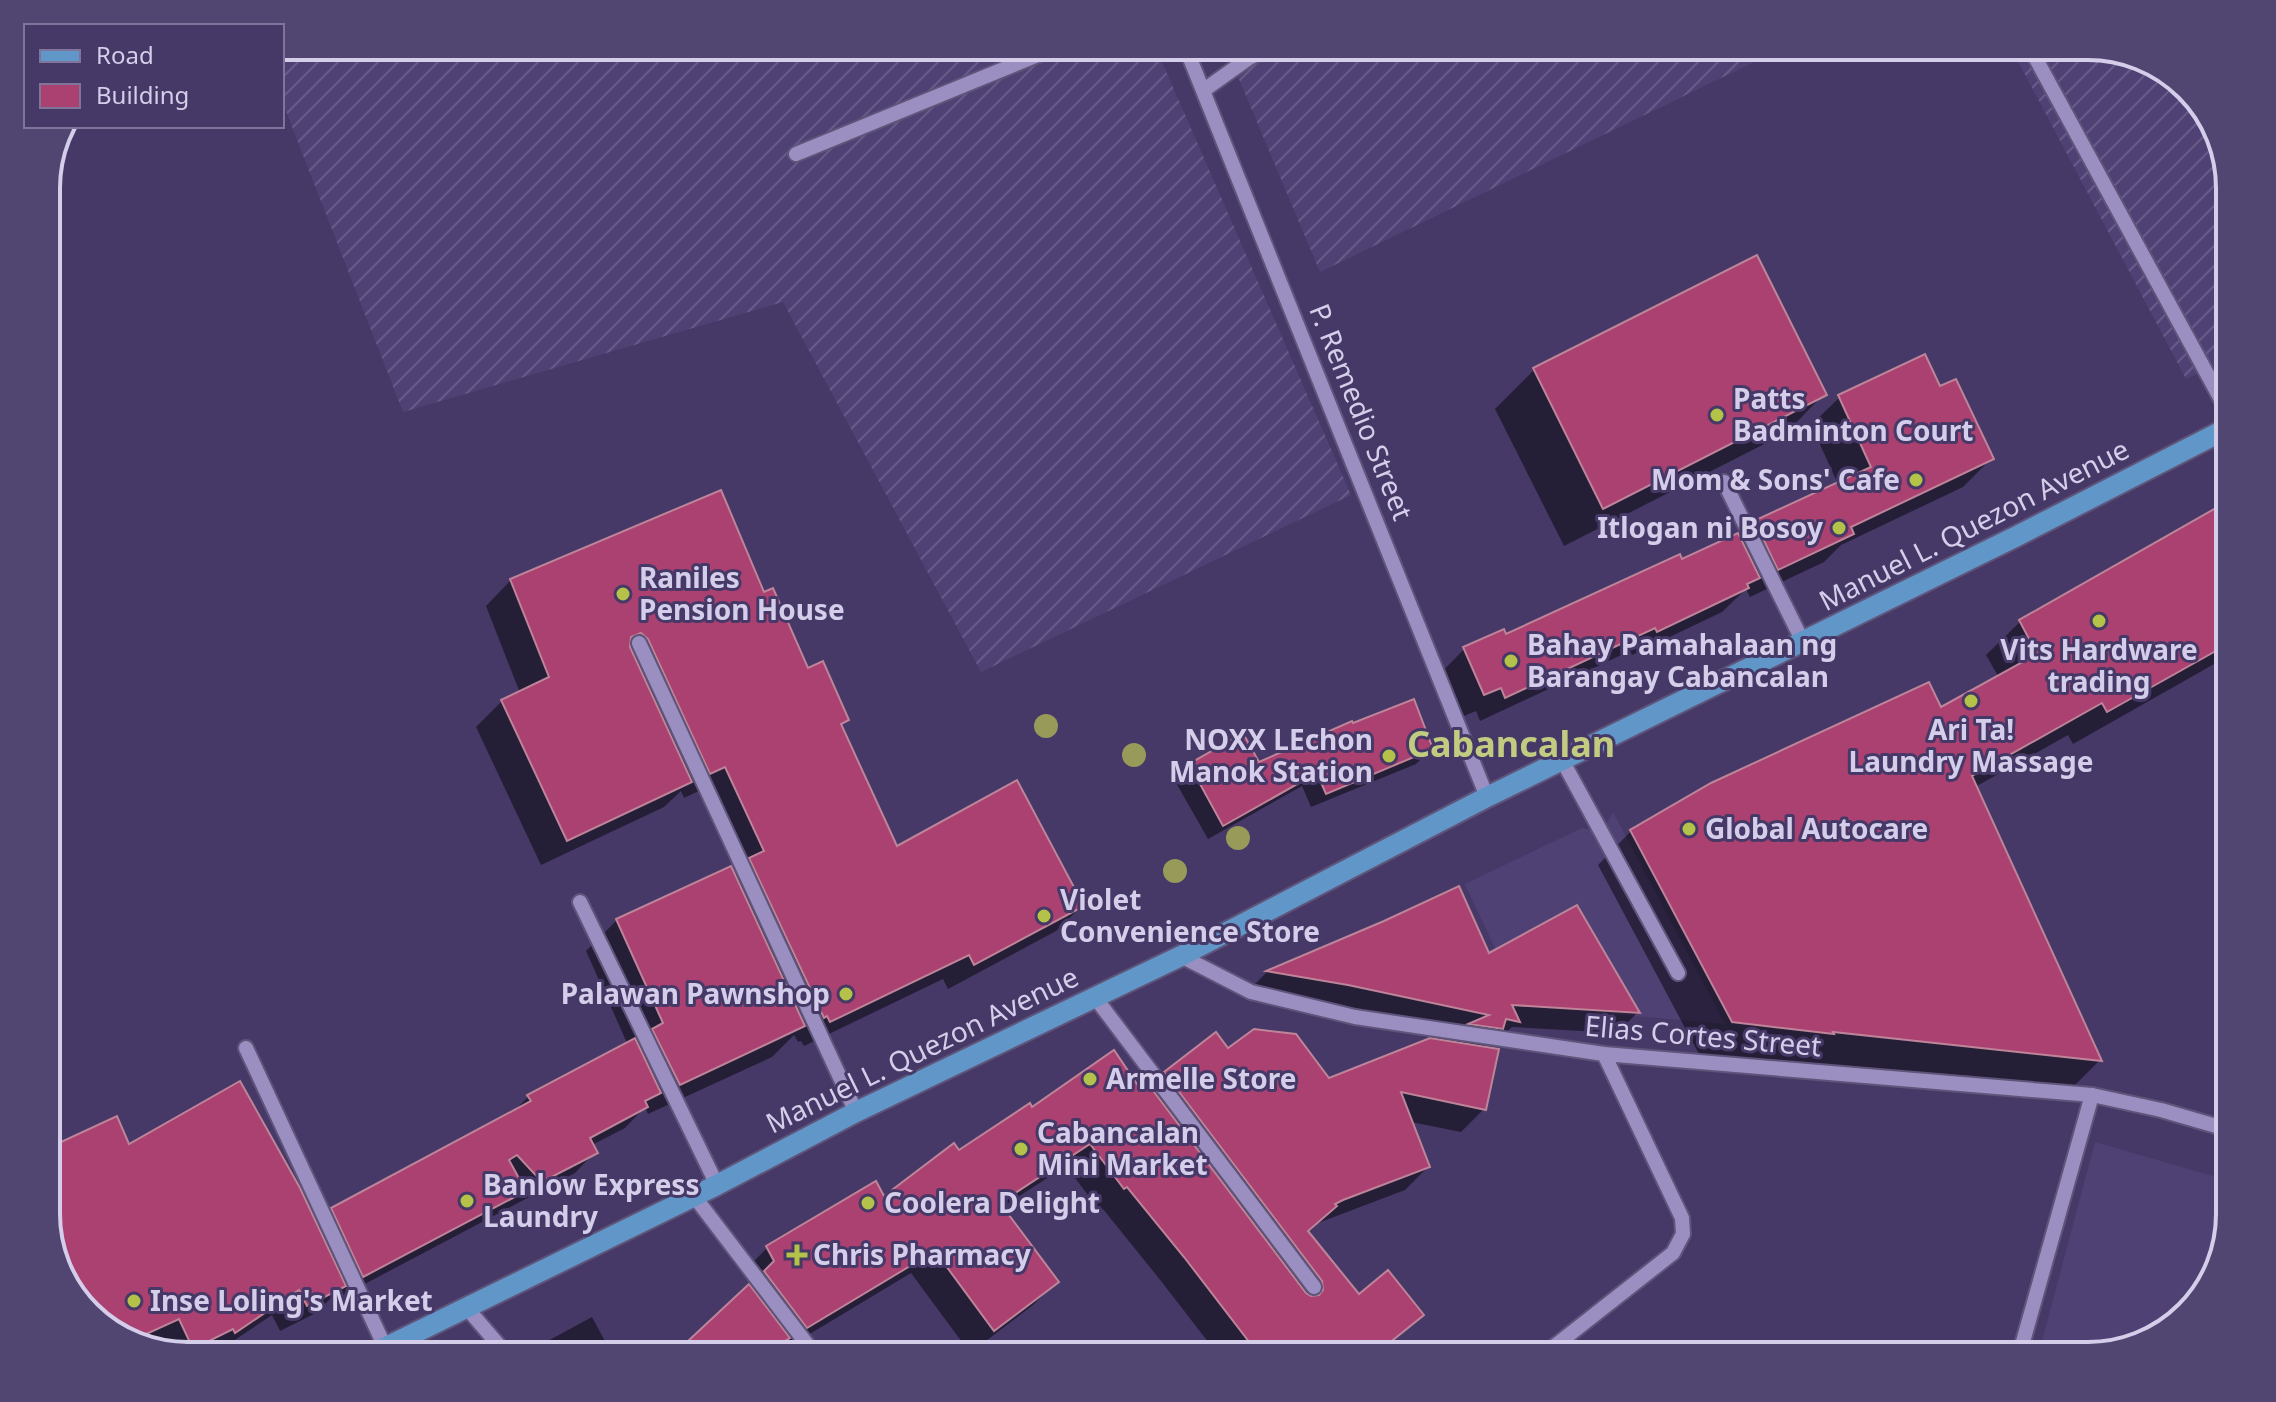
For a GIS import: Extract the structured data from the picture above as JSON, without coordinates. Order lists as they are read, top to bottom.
{
  "streets": {
    "main road": ["Manuel L. Quezon Avenue"],
    "street": ["P. Remedio Street", "Elias Cortes Street"]
  },
  "crossings": [
    ["P. Remedio Street", "Manuel L. Quezon Avenue"],
    ["Manuel L. Quezon Avenue", "Elias Cortes Street"]
  ],
  "districts": ["Cabancalan"],
  "places": {
    "other": [
      "Patts Badminton Court",
      "Mom & Sons' Cafe",
      "Itlogan ni Bosoy",
      "Raniles Pension House",
      "Vits Hardware trading",
      "Bahay Pamahalaan ng Barangay Cabancalan",
      "Ari Ta! Laundry Massage",
      "NOXX LEchon Manok Station",
      "Global Autocare",
      "Violet Convenience Store",
      "Palawan Pawnshop",
      "Armelle Store",
      "Cabancalan Mini Market",
      "Banlow Express Laundry",
      "Coolera Delight",
      "Inse Loling's Market"
    ],
    "health": ["Chris Pharmacy"]
  },
  "legend": ["Road", "Building"]
}
